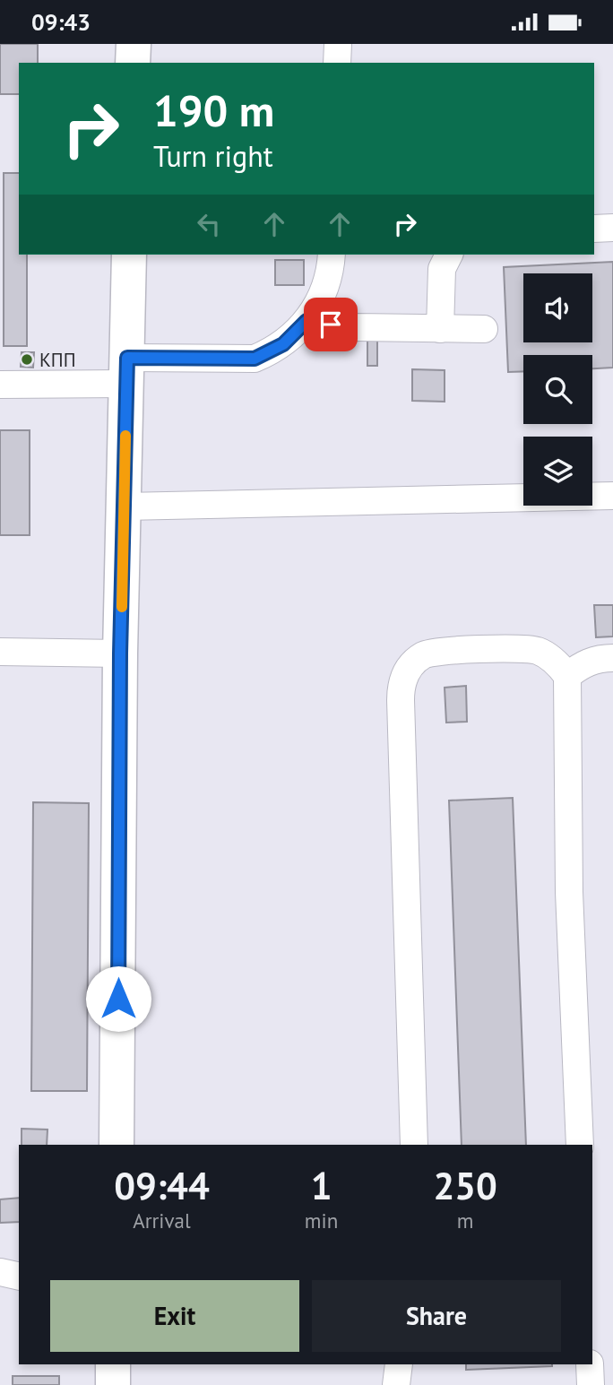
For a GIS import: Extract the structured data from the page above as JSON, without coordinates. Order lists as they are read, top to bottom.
{
  "places": ["КПП"],
  "page": {
    "status": "09:43",
    "turn": ["190 m", "Turn right"],
    "eta": [
      "09:44",
      "Arrival",
      "1",
      "min",
      "250",
      "m"
    ],
    "buttons": ["Exit", "Share"]
  }
}
